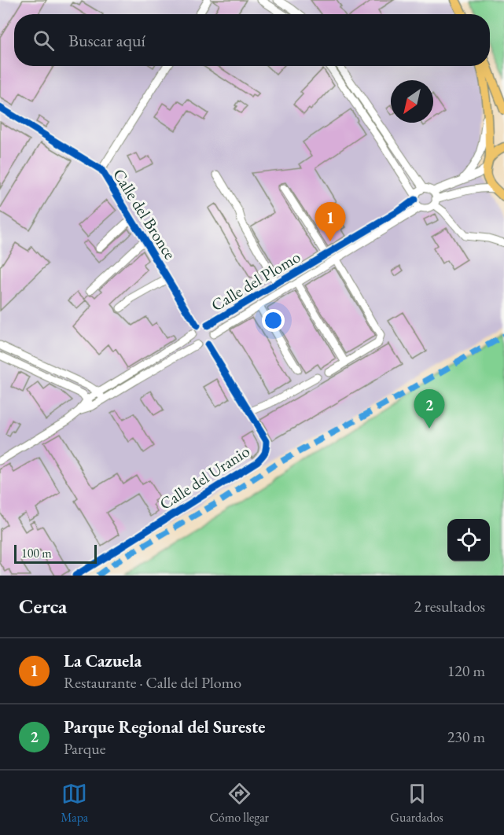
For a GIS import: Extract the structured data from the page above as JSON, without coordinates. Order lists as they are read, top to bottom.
{
  "streets": {
    "street": ["Calle del Bronce", "Calle del Plomo", "Calle del Uranio"]
  },
  "crossings": [
    ["Calle del Bronce", "Calle del Plomo"],
    ["Calle del Bronce", "Calle del Uranio"],
    ["Calle del Plomo", "Calle del Uranio"]
  ],
  "scale_bar": "100 m",
  "north": "bottom left",
  "page": {
    "search": "Buscar aquí",
    "pins": ["1", "2"],
    "scale": "100 m",
    "heading": ["Cerca", "2 resultados"],
    "list": [
      {
        "mark": "1",
        "name": "La Cazuela",
        "note": "Restaurante · Calle del Plomo",
        "value": "120 m"
      },
      {
        "mark": "2",
        "name": "Parque Regional del Sureste",
        "note": "Parque",
        "value": "230 m"
      }
    ],
    "nav": ["Mapa", "Cómo llegar", "Guardados"]
  }
}
